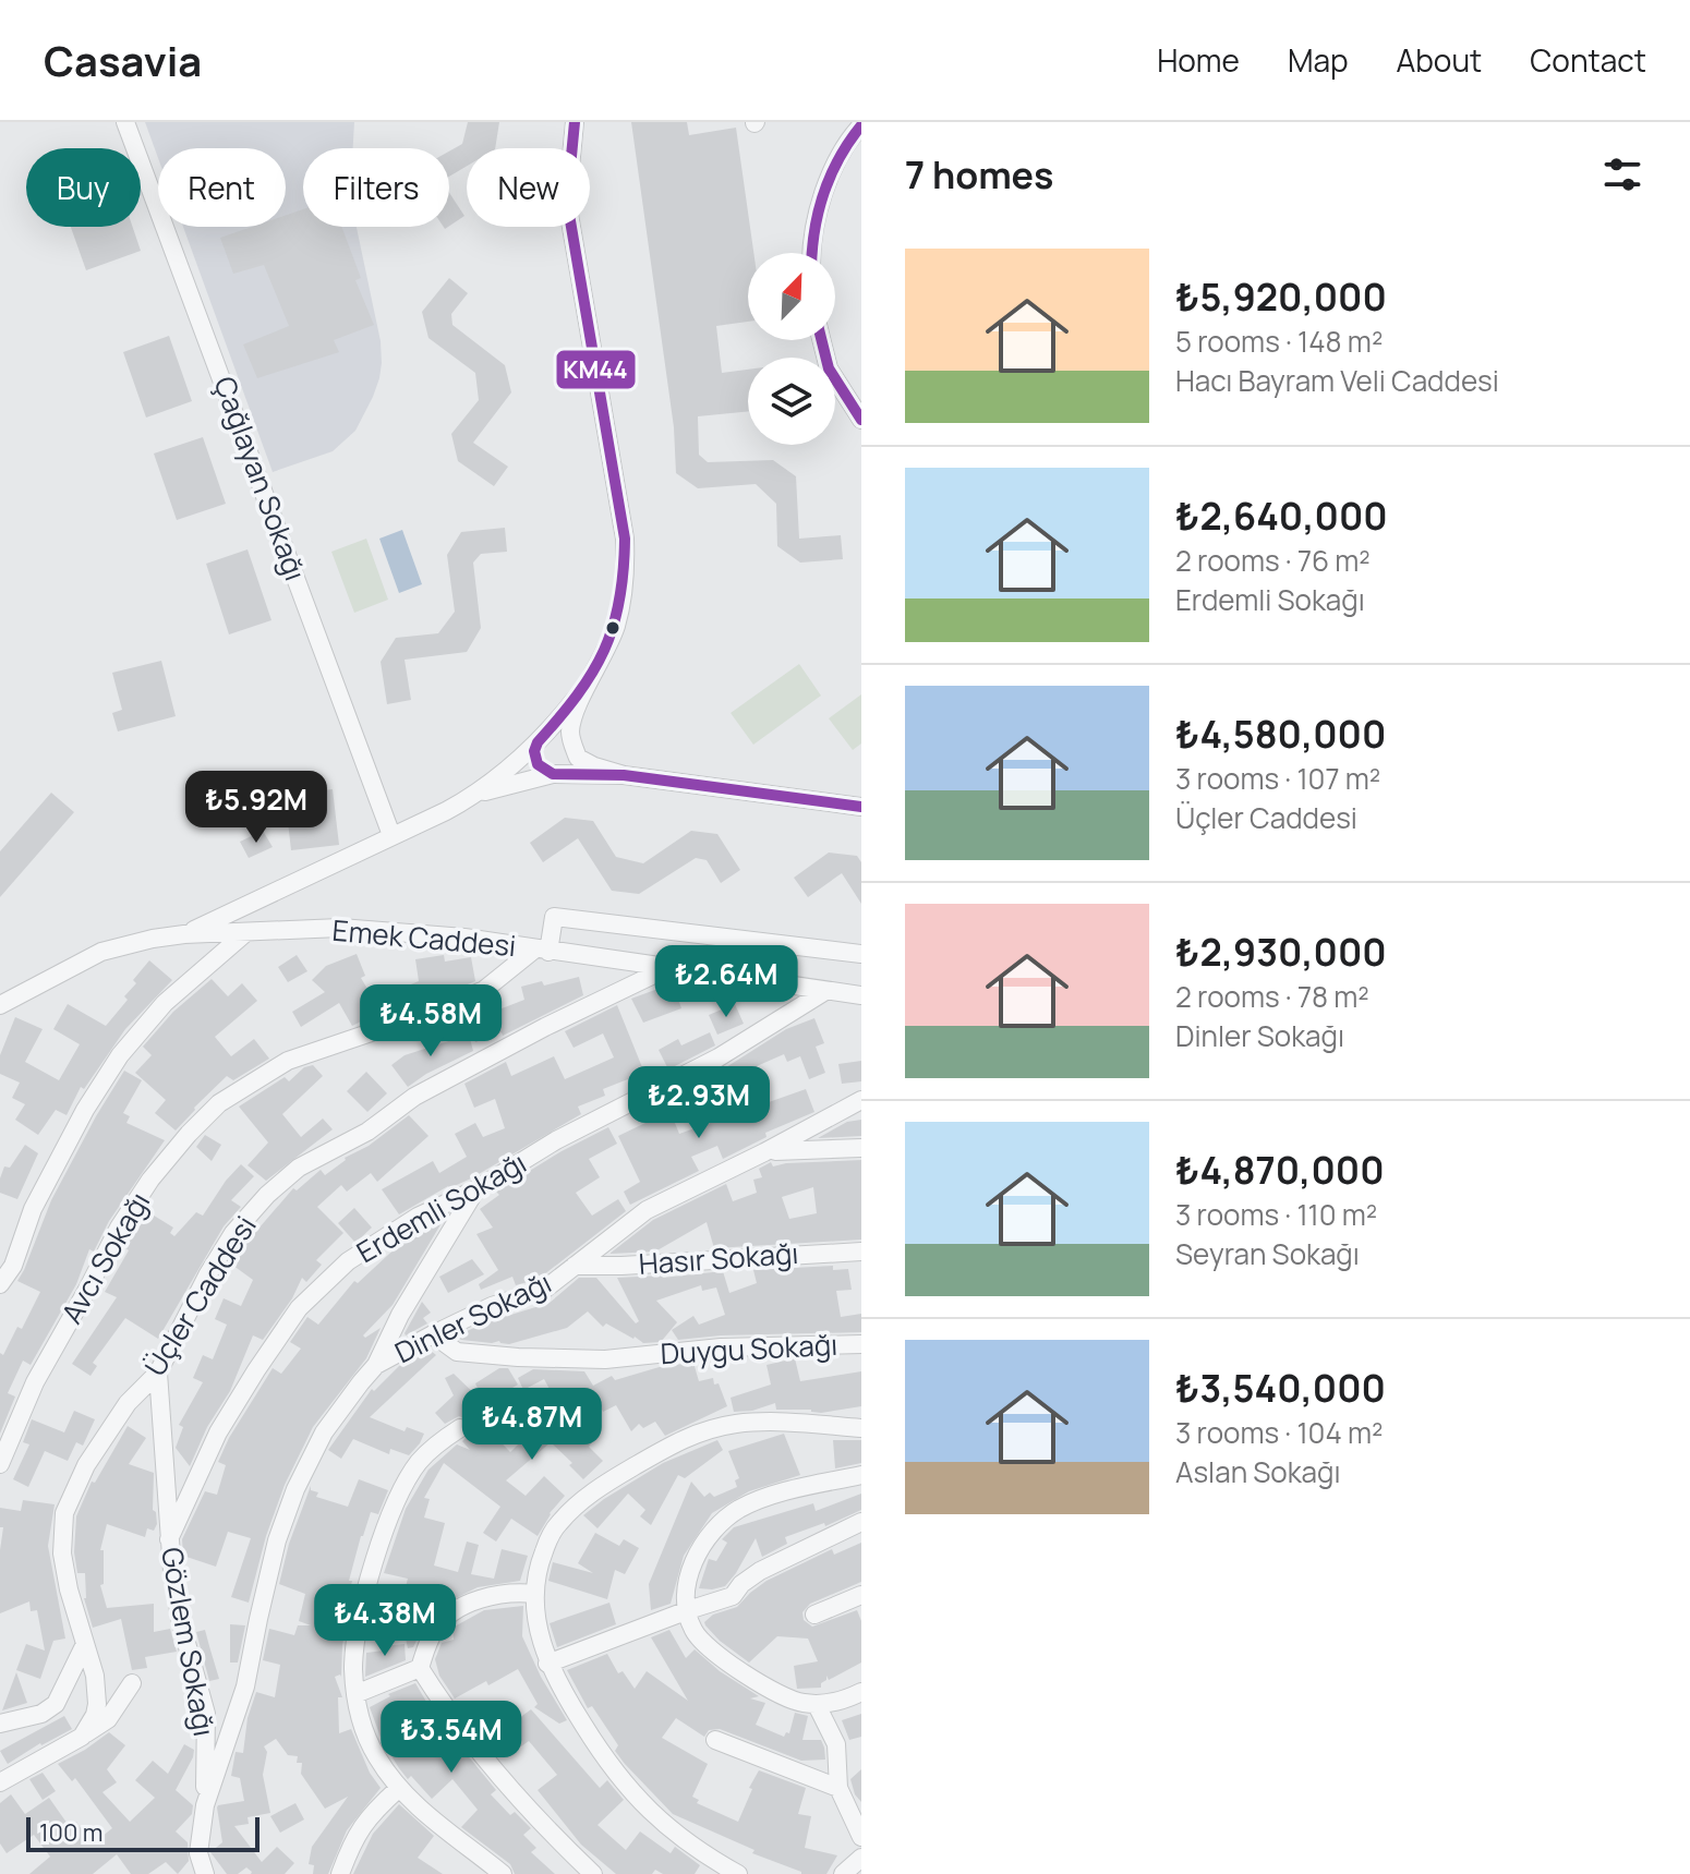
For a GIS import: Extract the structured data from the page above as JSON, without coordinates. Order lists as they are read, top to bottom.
{
  "streets": {
    "street": [
      "Çağlayan Sokağı",
      "Emek Caddesi",
      "Erdemli Sokağı",
      "Avcı Sokağı",
      "Hasır Sokağı",
      "Üçler Caddesi",
      "Dinler Sokağı",
      "Duygu Sokağı",
      "Gözlem Sokağı"
    ]
  },
  "crossings": [
    ["Emek Caddesi", "Erdemli Sokağı"],
    ["Emek Caddesi", "Avcı Sokağı"],
    ["Emek Caddesi", "Üçler Caddesi"],
    ["Erdemli Sokağı", "Gözlem Sokağı"],
    ["Hasır Sokağı", "Dinler Sokağı"],
    ["Üçler Caddesi", "Gözlem Sokağı"],
    ["Dinler Sokağı", "Duygu Sokağı"],
    ["Dinler Sokağı", "Gözlem Sokağı"]
  ],
  "lines": ["transit line KM44"],
  "scale_bar": "100 m",
  "north": "top right",
  "page": {
    "header": "Casavia",
    "nav": [
      "Home",
      "Map",
      "About",
      "Contact"
    ],
    "heading": "7 homes",
    "chip": [
      "Buy",
      "Rent",
      "Filters",
      "New"
    ],
    "list": [
      {
        "name": "₺5,920,000",
        "note": "5 rooms · 148 m² · Hacı Bayram Veli Caddesi"
      },
      {
        "name": "₺2,640,000",
        "note": "2 rooms · 76 m² · Erdemli Sokağı"
      },
      {
        "name": "₺4,580,000",
        "note": "3 rooms · 107 m² · Üçler Caddesi"
      },
      {
        "name": "₺2,930,000",
        "note": "2 rooms · 78 m² · Dinler Sokağı"
      },
      {
        "name": "₺4,870,000",
        "note": "3 rooms · 110 m² · Seyran Sokağı"
      },
      {
        "name": "₺3,540,000",
        "note": "3 rooms · 104 m² · Aslan Sokağı"
      }
    ],
    "price": [
      "₺5.92M",
      "₺2.64M",
      "₺4.58M",
      "₺2.93M",
      "₺4.87M",
      "₺4.38M",
      "₺3.54M"
    ],
    "scale": "100 m"
  }
}
